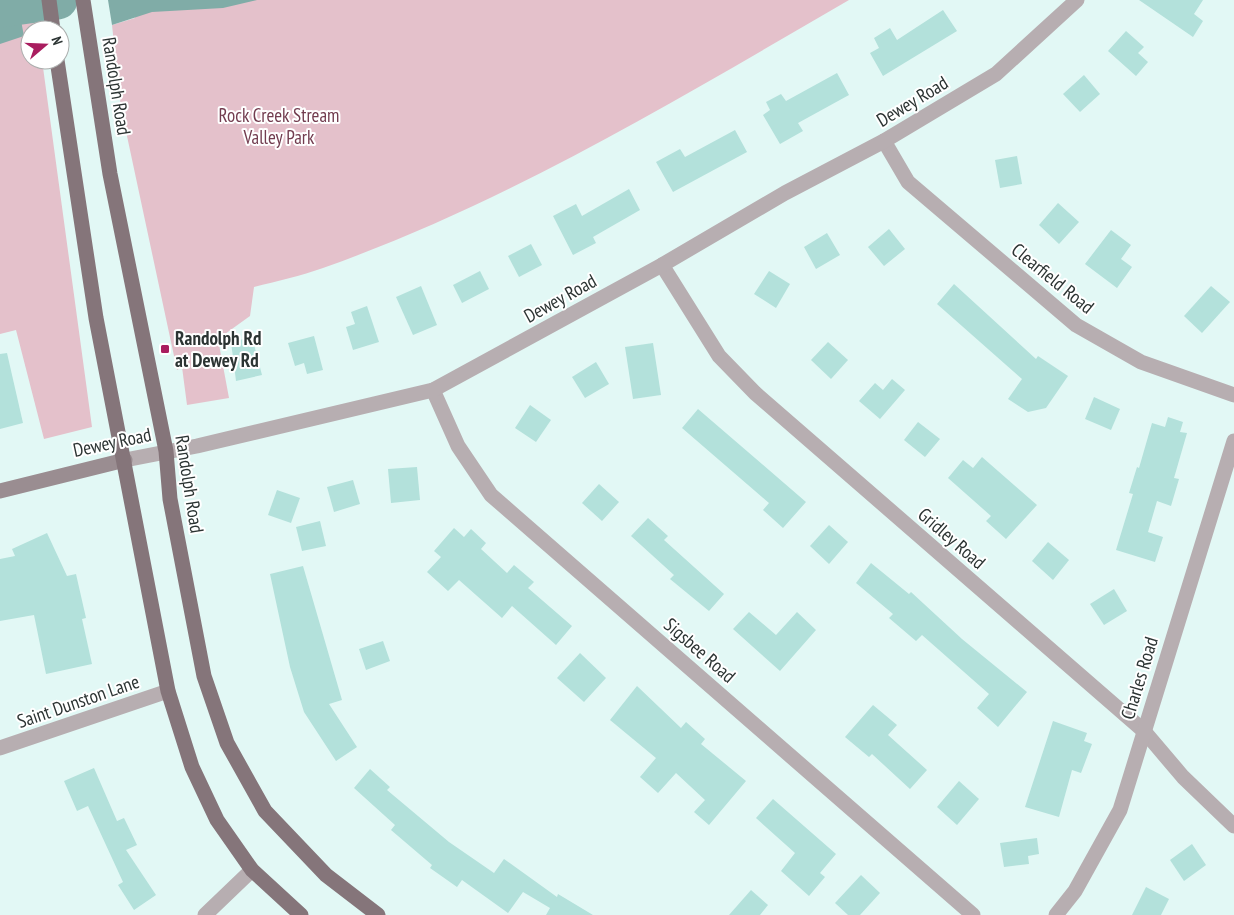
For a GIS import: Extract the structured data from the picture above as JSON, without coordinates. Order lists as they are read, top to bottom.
{
  "streets": {
    "main road": ["Randolph Road"],
    "street": [
      "Dewey Road",
      "Clearfield Road",
      "Gridley Road",
      "Sigsbee Road",
      "Charles Road",
      "Saint Dunston Lane"
    ]
  },
  "crossings": [
    ["Randolph Road", "Dewey Road"],
    ["Dewey Road", "Clearfield Road"],
    ["Dewey Road", "Gridley Road"],
    ["Dewey Road", "Sigsbee Road"],
    ["Gridley Road", "Charles Road"]
  ],
  "parks": ["Rock Creek Stream Valley Park"],
  "places": {
    "transit": ["Randolph Rd at Dewey Rd"]
  },
  "north": "right"
}
